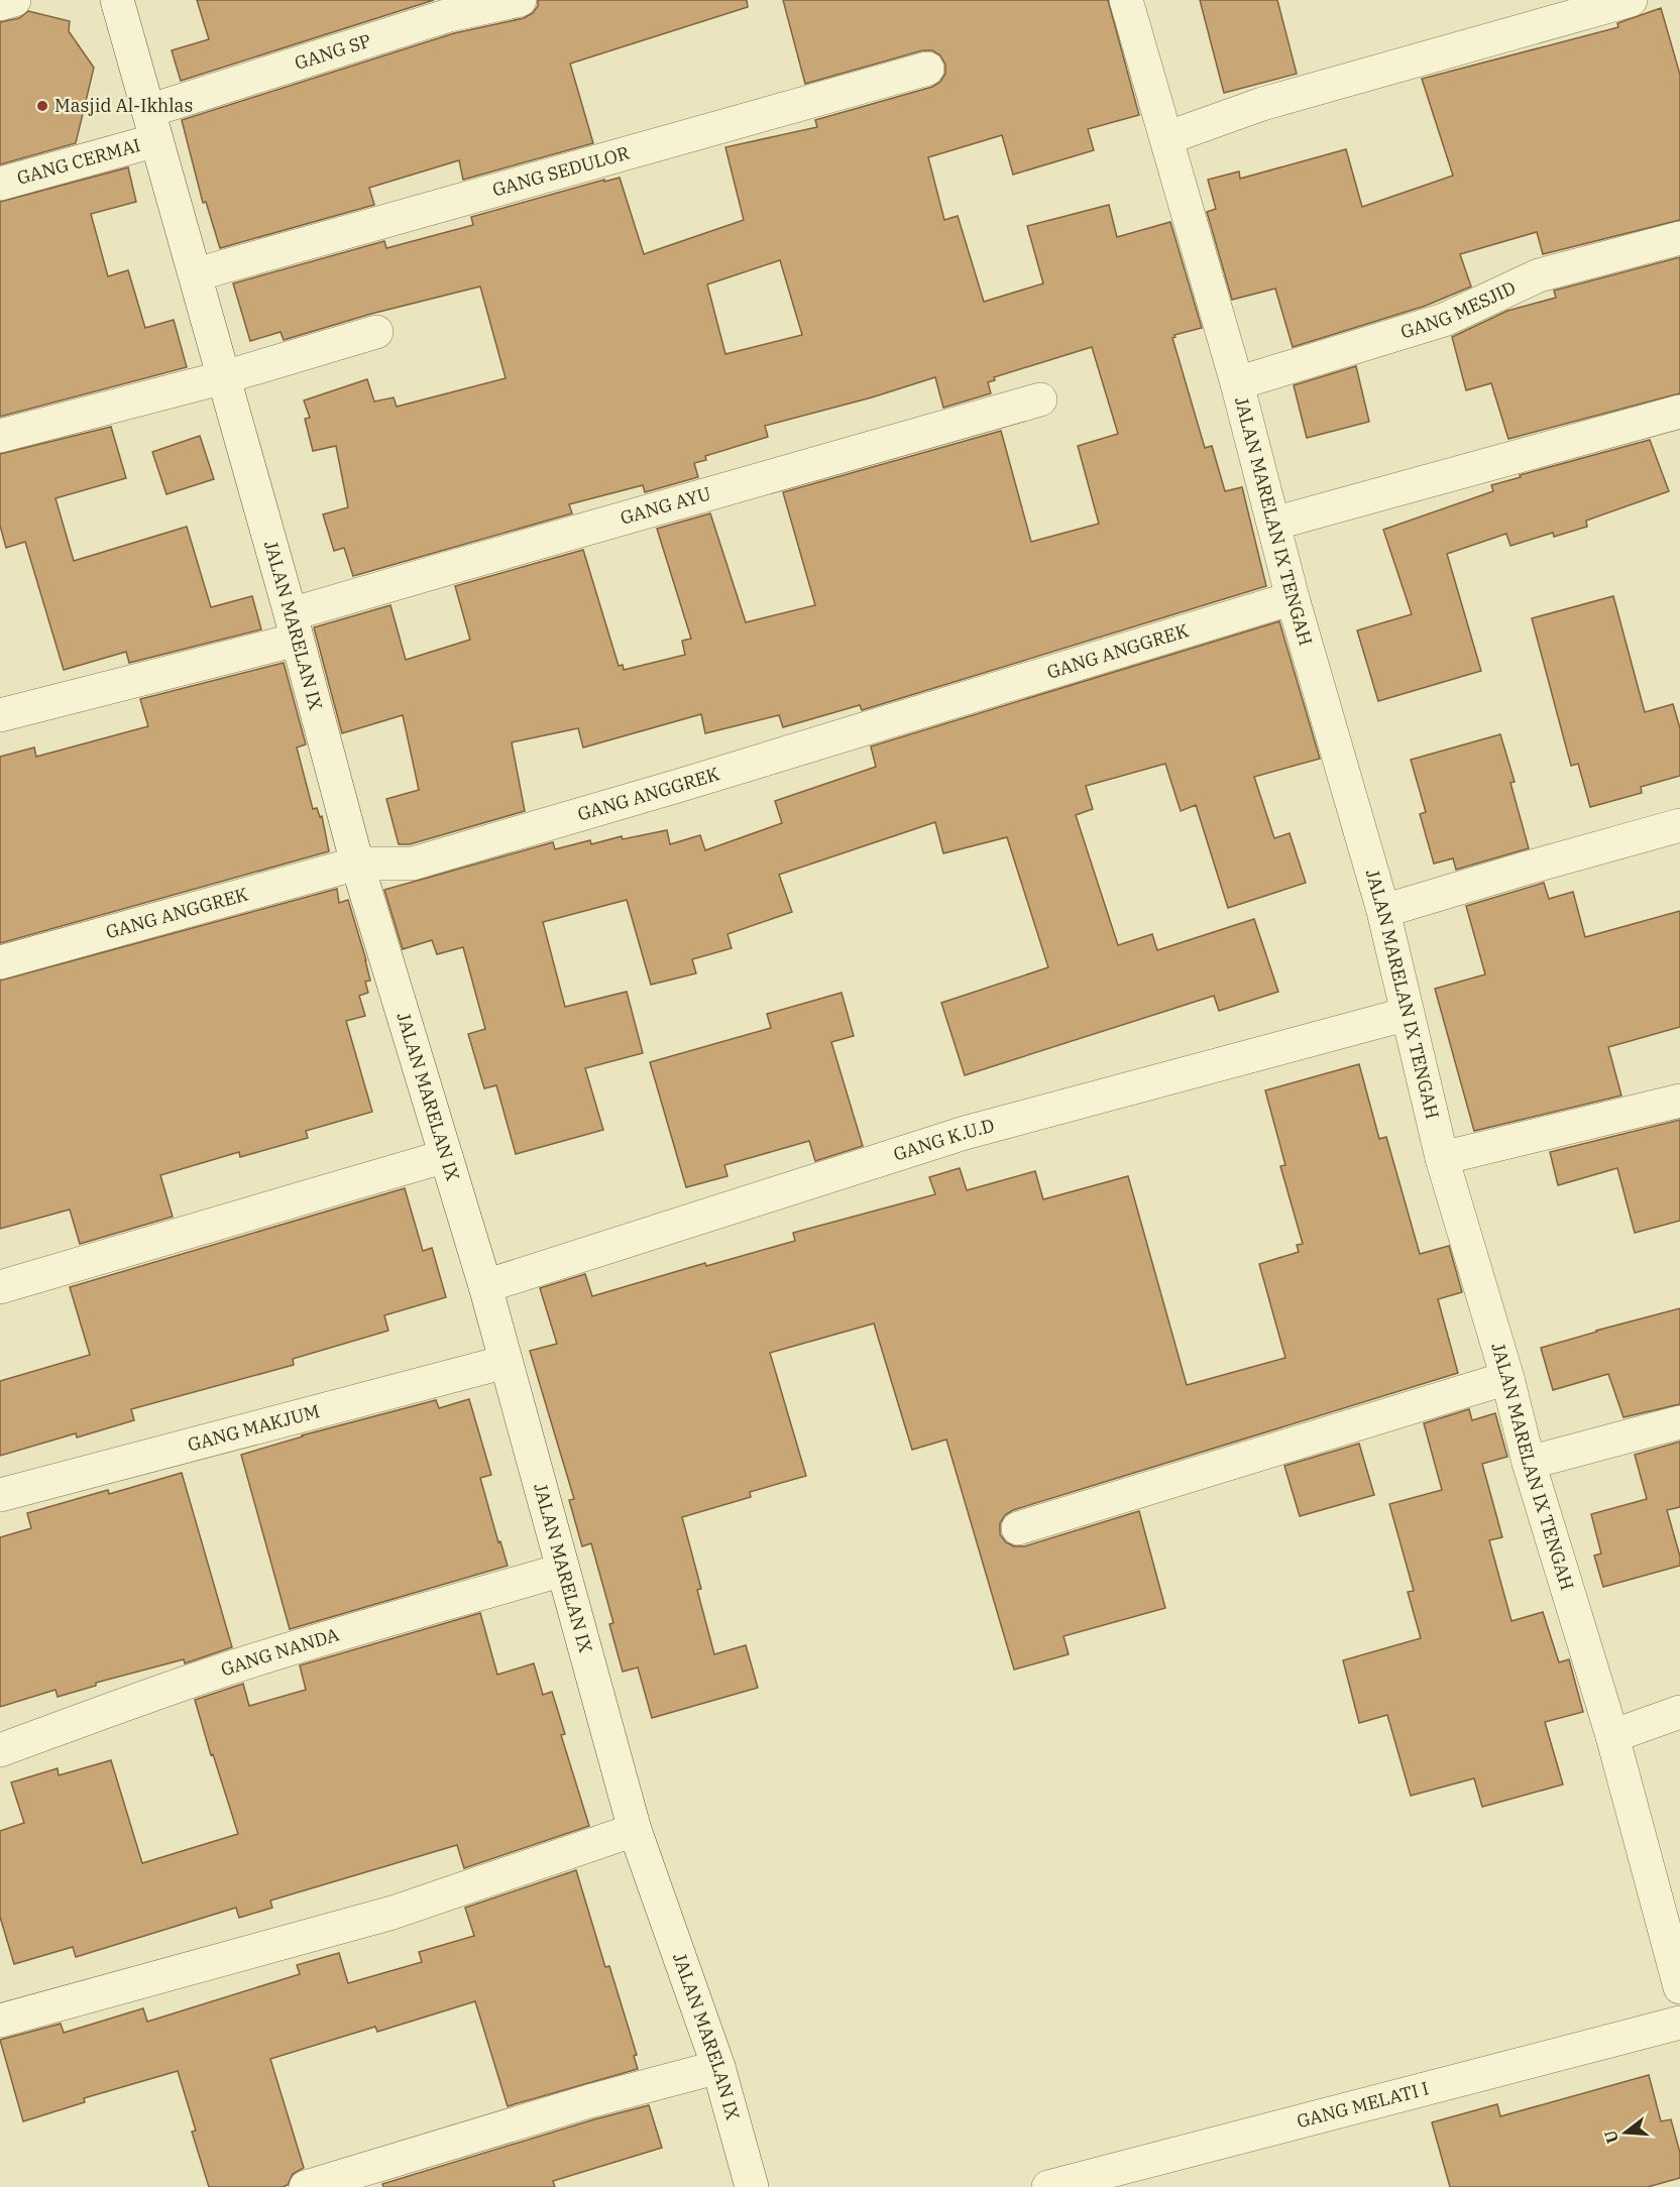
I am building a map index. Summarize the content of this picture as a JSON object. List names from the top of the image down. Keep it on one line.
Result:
{"streets":{"street":["GANG SP","GANG CERMAI","GANG SEDULOR","GANG MESJID","GANG AYU","JALAN MARELAN IX TENGAH","JALAN MARELAN IX","GANG ANGGREK","GANG K.U.D","GANG MAKJUM","GANG NANDA","GANG MELATI I"]},"crossings":[["GANG SP","GANG CERMAI"],["GANG SP","JALAN MARELAN IX"],["GANG CERMAI","JALAN MARELAN IX"],["GANG SEDULOR","JALAN MARELAN IX"],["GANG MESJID","JALAN MARELAN IX TENGAH"],["GANG AYU","JALAN MARELAN IX"],["JALAN MARELAN IX TENGAH","GANG ANGGREK"],["JALAN MARELAN IX TENGAH","GANG K.U.D"],["JALAN MARELAN IX","GANG ANGGREK"],["JALAN MARELAN IX","GANG K.U.D"],["JALAN MARELAN IX","GANG MAKJUM"],["JALAN MARELAN IX","GANG NANDA"]],"places":["Masjid Al-Ikhlas"],"north":"left"}
